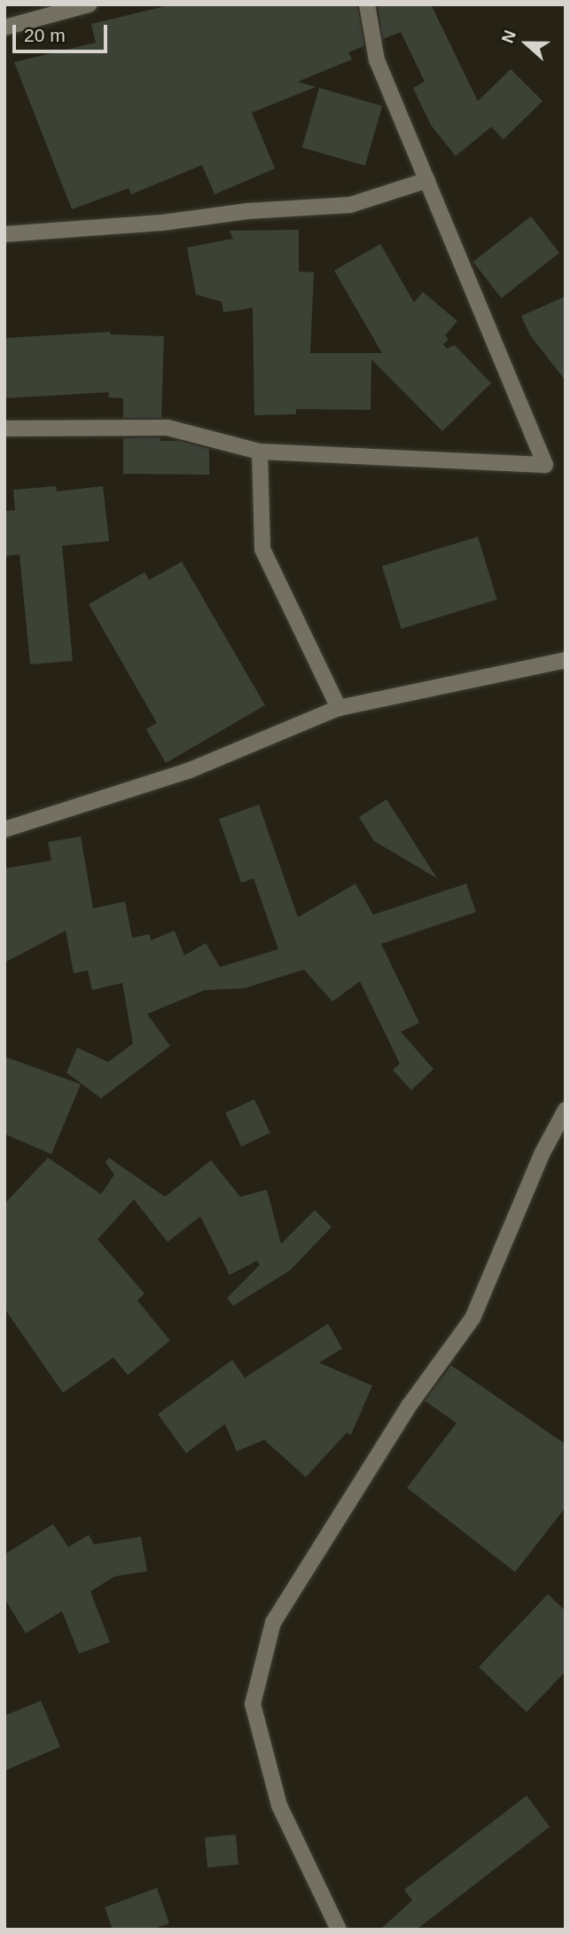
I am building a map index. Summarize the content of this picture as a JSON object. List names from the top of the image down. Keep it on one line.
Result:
{"scale_bar":"20 m","north":"left"}
